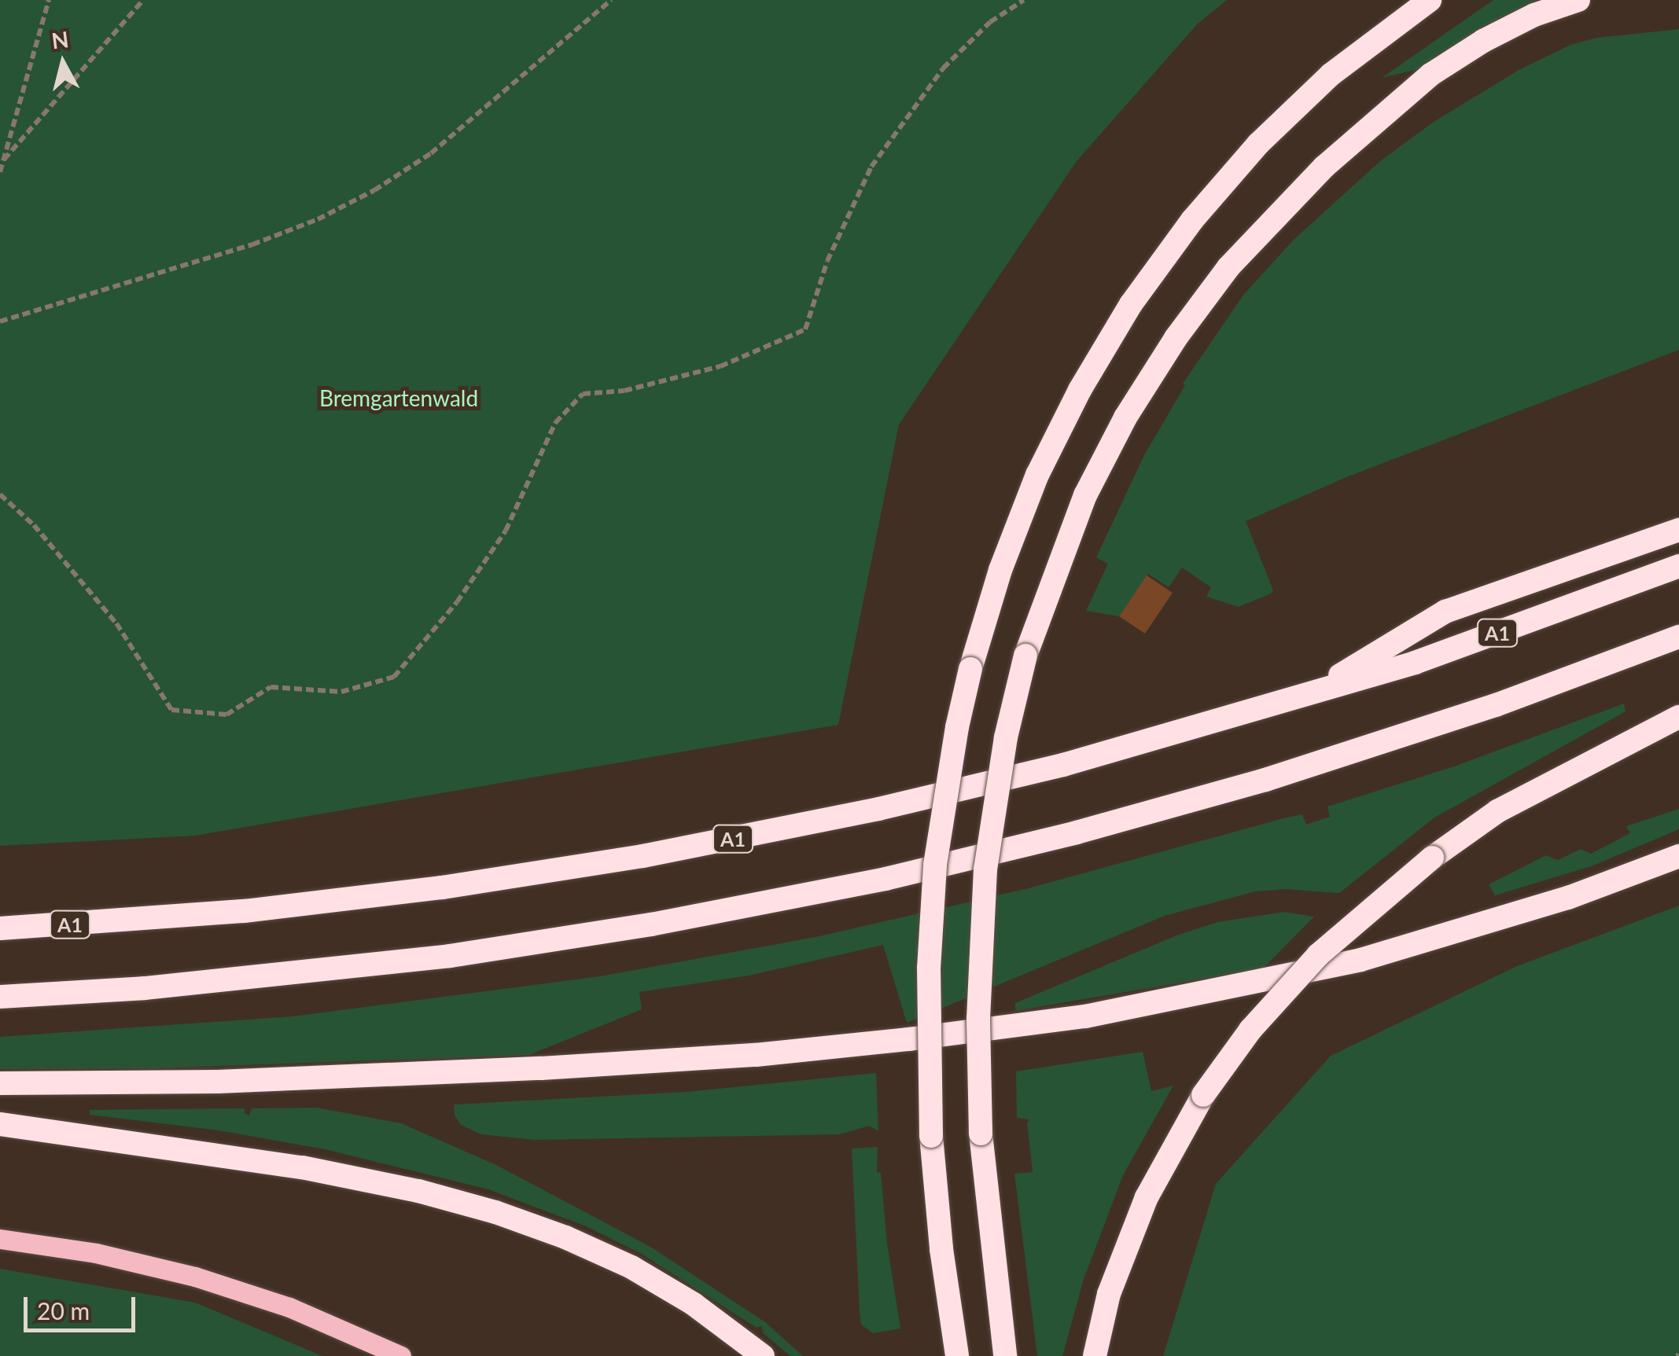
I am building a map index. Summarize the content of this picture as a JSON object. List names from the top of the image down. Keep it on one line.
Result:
{"streets":{"highway":["A1"]},"parks":["Bremgartenwald"],"scale_bar":"20 m","north":"top"}
